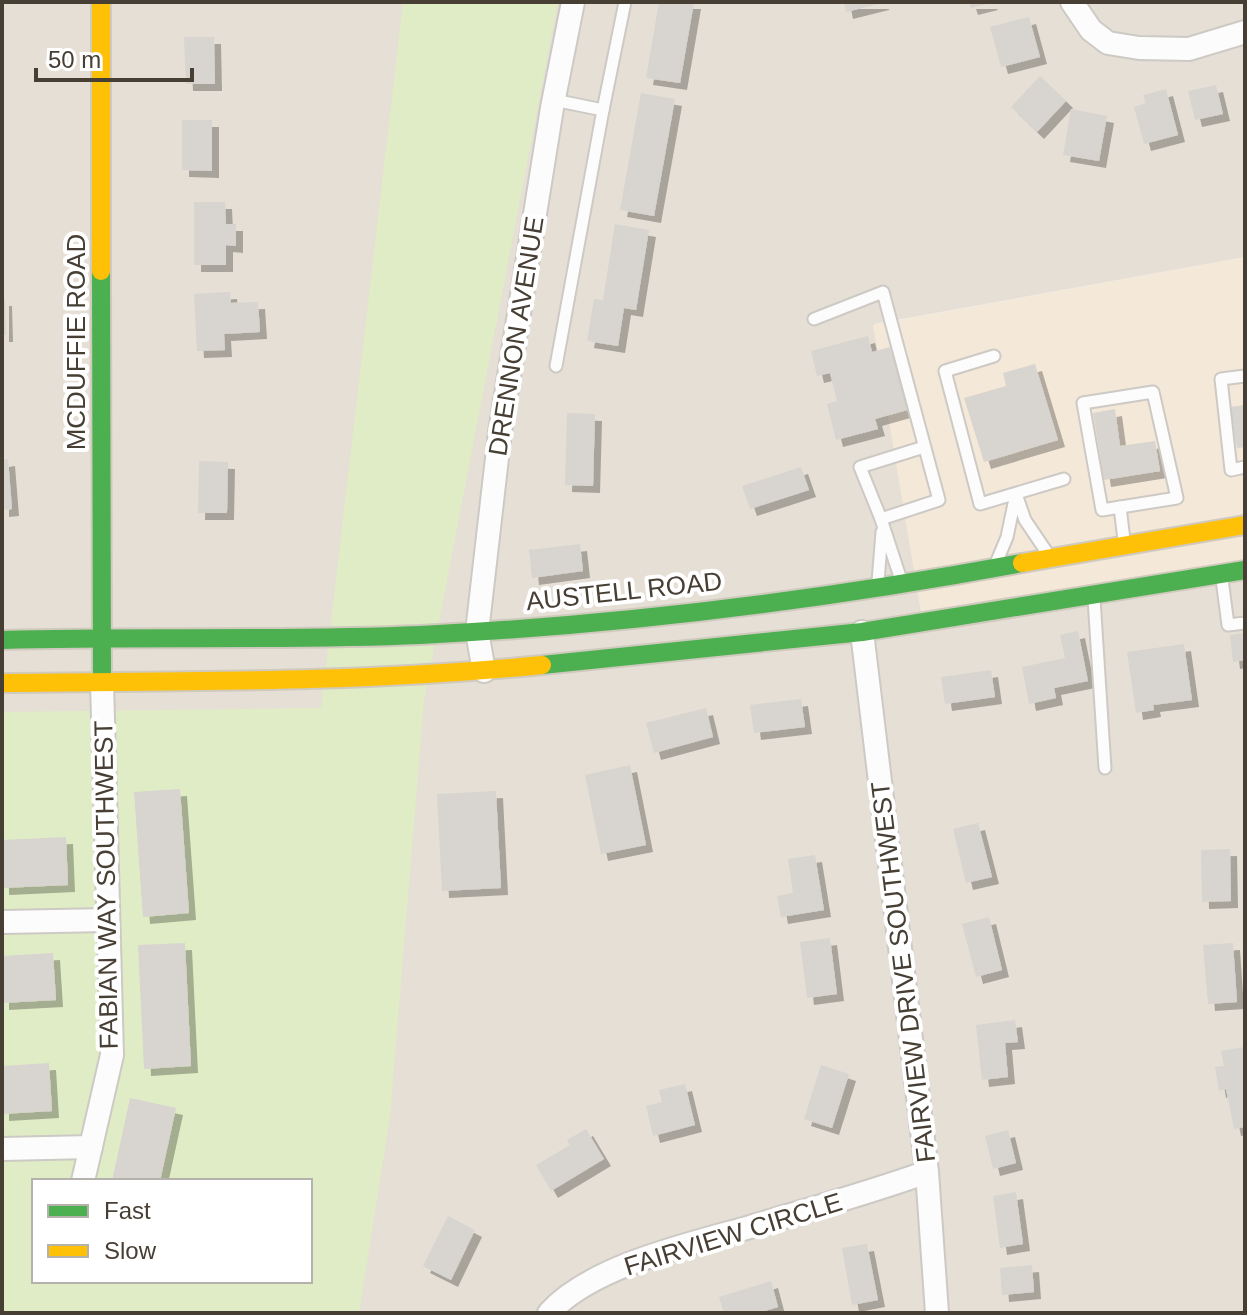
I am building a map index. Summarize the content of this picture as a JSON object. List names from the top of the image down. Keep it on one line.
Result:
{"streets":{"main road":["MCDUFFIE ROAD","AUSTELL ROAD"],"street":["DRENNON AVENUE","FABIAN WAY SOUTHWEST","FAIRVIEW DRIVE SOUTHWEST","FAIRVIEW CIRCLE"]},"crossings":[["DRENNON AVENUE","AUSTELL ROAD"],["MCDUFFIE ROAD","AUSTELL ROAD"],["MCDUFFIE ROAD","FABIAN WAY SOUTHWEST"],["FAIRVIEW DRIVE SOUTHWEST","FAIRVIEW CIRCLE"]],"legend":["Fast","Slow"],"scale_bar":"50 m"}
